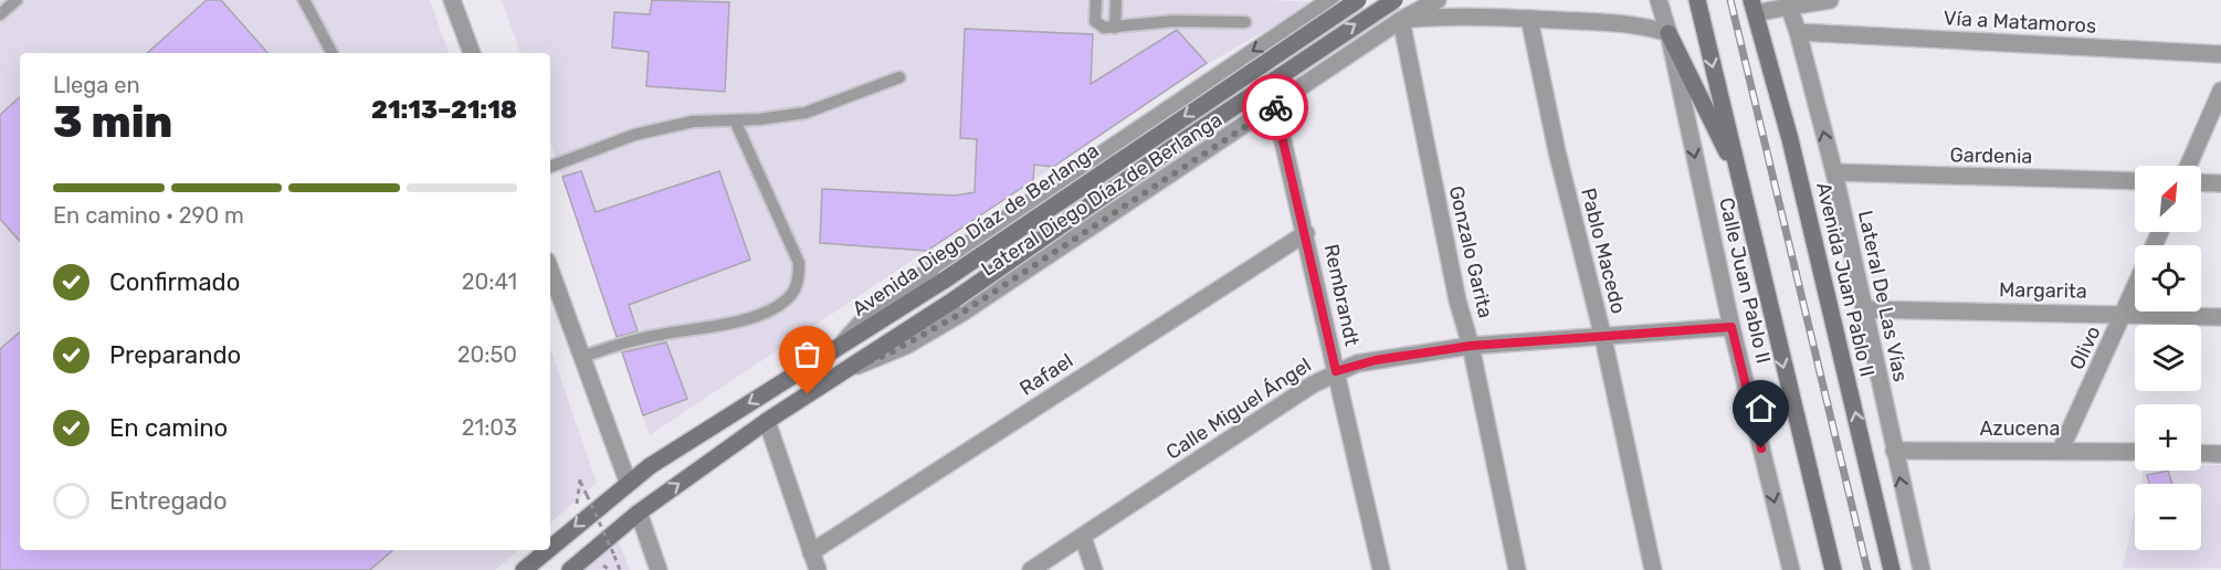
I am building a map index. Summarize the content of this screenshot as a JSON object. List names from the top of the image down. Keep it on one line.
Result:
{"streets":{"main road":["Avenida Diego Díaz de Berlanga","Avenida Juan Pablo II"],"street":["Vía a Matamoros","Gardenia","Lateral Diego Díaz de Berlanga","Pablo Macedo","Gonzalo Garita","Calle Juan Pablo II","Margarita","Rembrandt","Lateral De Las Vías","Olivo","Rafael","Calle Miguel Ángel","Azucena"]},"crossings":[["Vía a Matamoros","Lateral De Las Vías"],["Gardenia","Lateral De Las Vías"],["Lateral Diego Díaz de Berlanga","Avenida Diego Díaz de Berlanga"],["Lateral Diego Díaz de Berlanga","Gonzalo Garita"],["Lateral Diego Díaz de Berlanga","Rembrandt"],["Pablo Macedo","Calle Miguel Ángel"],["Gonzalo Garita","Calle Miguel Ángel"],["Calle Juan Pablo II","Calle Miguel Ángel"],["Margarita","Lateral De Las Vías"],["Margarita","Olivo"],["Rembrandt","Rafael"],["Rembrandt","Calle Miguel Ángel"],["Lateral De Las Vías","Azucena"],["Olivo","Azucena"]],"one_way":["Calle Juan Pablo II","Lateral De Las Vías"],"north":"top right","page":{"heading":["3 min","Llega en","21:13–21:18"],"map_buttons":["+","−"],"bar":"En camino · 290 m","list":[["Confirmado","20:41"],["Preparando","20:50"],["En camino","21:03"],"Entregado"]}}
